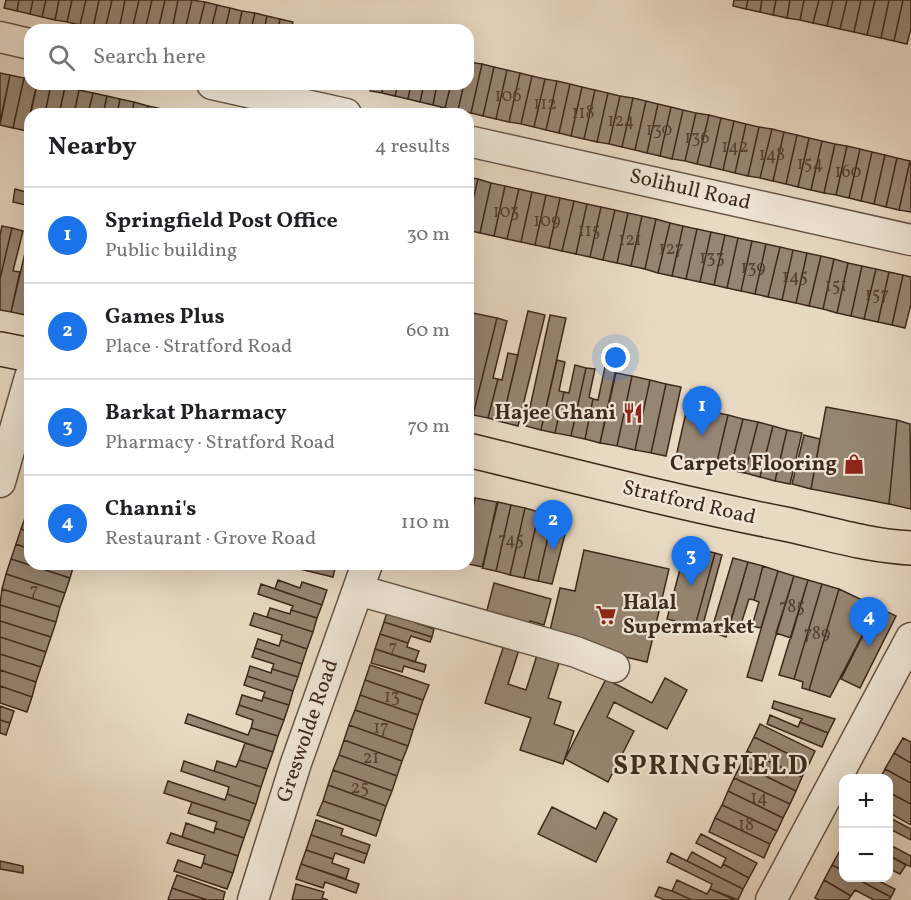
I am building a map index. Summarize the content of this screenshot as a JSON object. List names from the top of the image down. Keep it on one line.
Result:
{"streets":{"highway":["Stratford Road"],"street":["Solihull Road","Greswolde Road"]},"districts":["SPRINGFIELD"],"places":{"restaurant":["Hajee Ghani"],"shop":["Carpets Flooring"],"supermarket":["Halal Supermarket"]},"house_numbers":["106","112","118","124","130","136","142","148","154","160","103","109","115","121","127","133","139","145","151","157","745","7","785","789","7","13","17","21","25","14","18"],"page":{"search":"Search here","heading":["Nearby","4 results"],"list":[{"mark":"1","name":"Springfield Post Office","note":"Public building","value":"30 m"},{"mark":"2","name":"Games Plus","note":"Place · Stratford Road","value":"60 m"},{"mark":"3","name":"Barkat Pharmacy","note":"Pharmacy · Stratford Road","value":"70 m"},{"mark":"4","name":"Channi's","note":"Restaurant · Grove Road","value":"110 m"}],"pins":["1","2","3","4"],"map_buttons":["+","−"]}}
